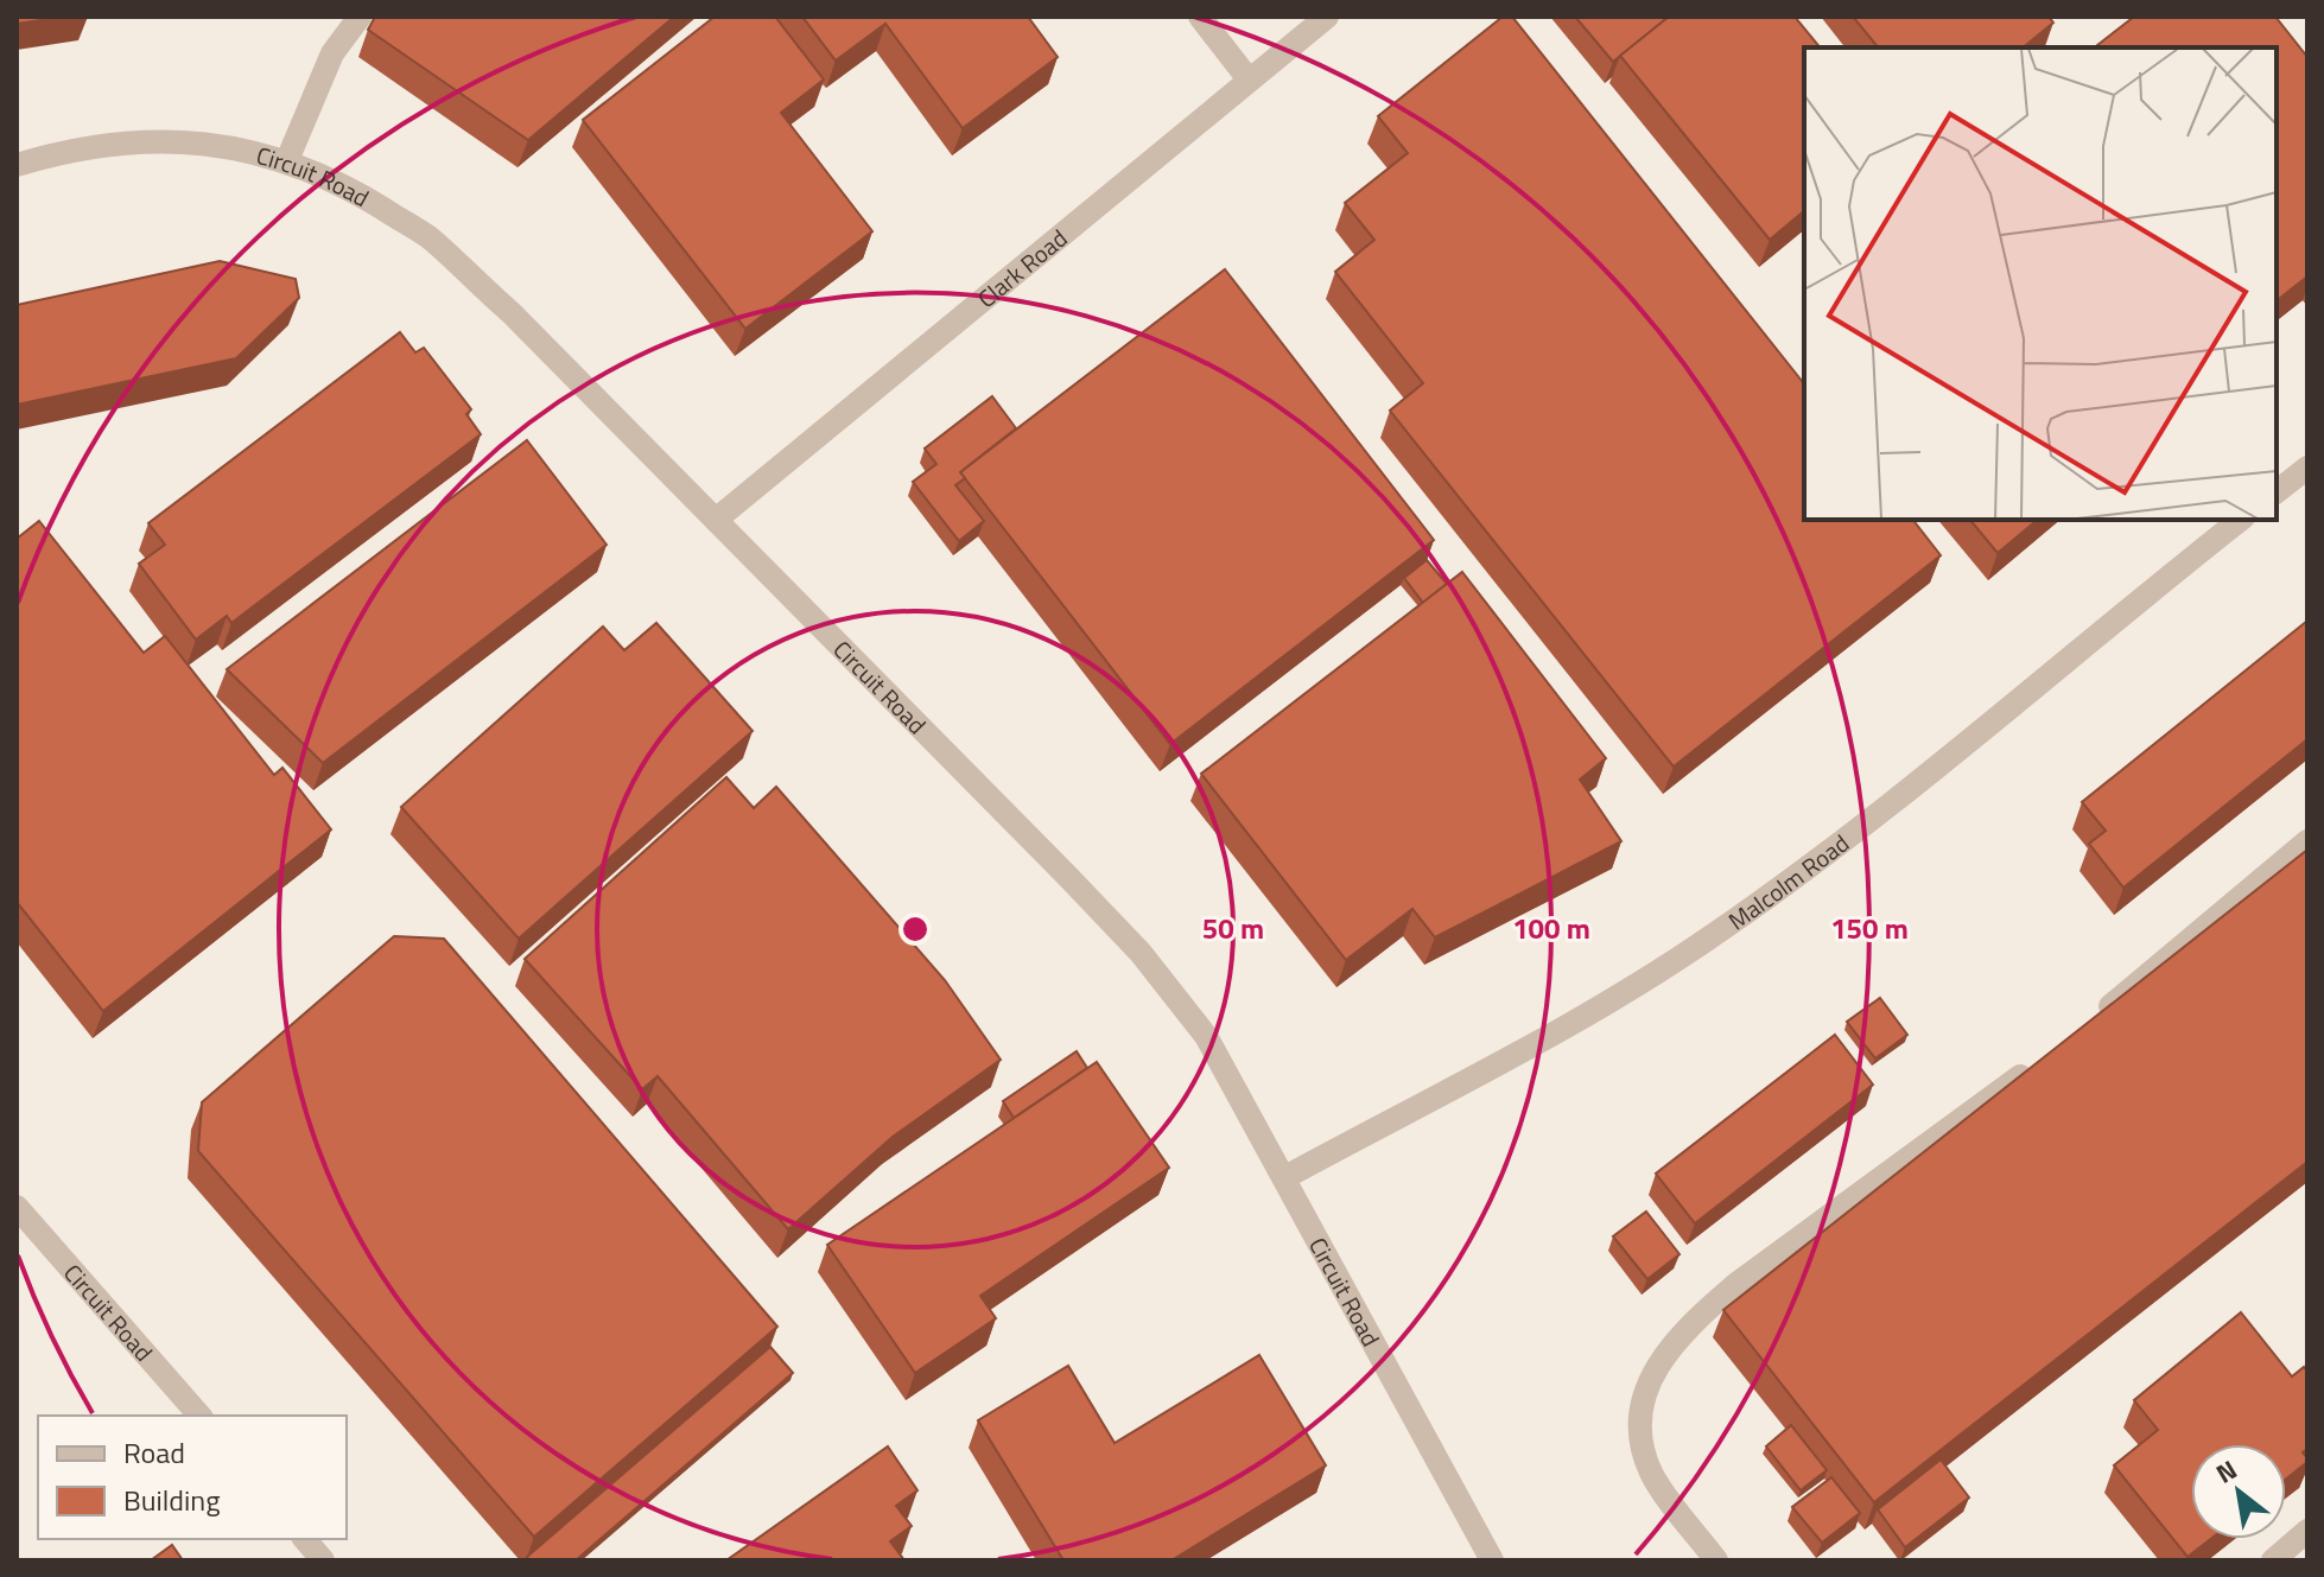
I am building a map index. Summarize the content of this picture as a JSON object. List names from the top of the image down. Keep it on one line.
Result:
{"streets":{"lane":["Circuit Road","Clark Road","Malcolm Road"]},"crossings":[["Circuit Road","Clark Road"],["Circuit Road","Malcolm Road"]],"legend":["Road","Building"],"north":"top left","rings":["50 m","100 m","150 m"]}
